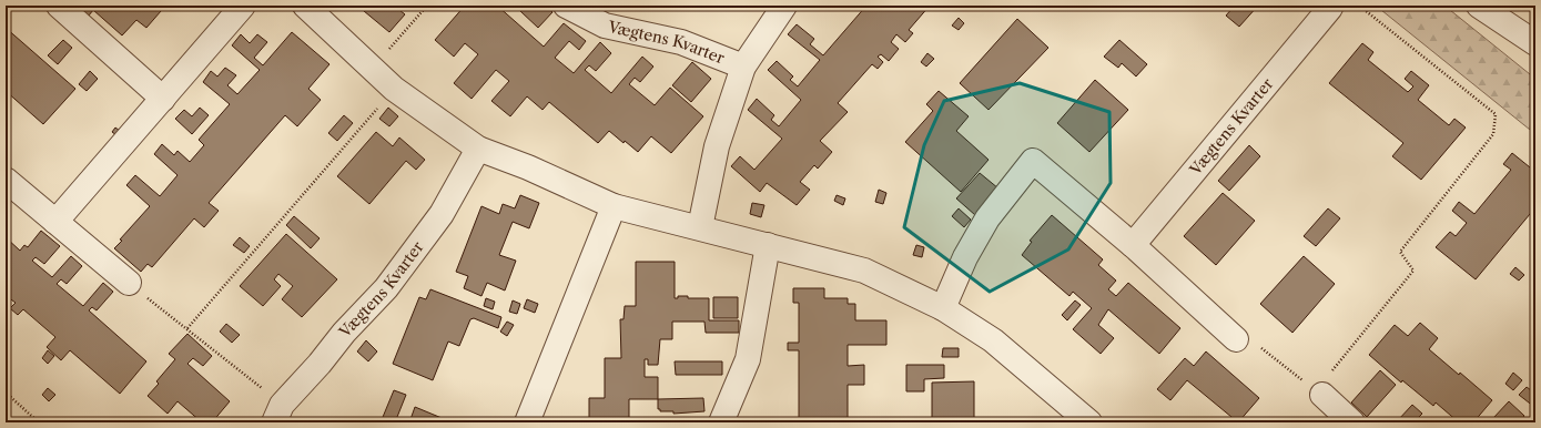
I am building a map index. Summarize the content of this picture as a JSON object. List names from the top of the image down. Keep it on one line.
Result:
{"streets":{"street":["Vægtens Kvarter"]}}
